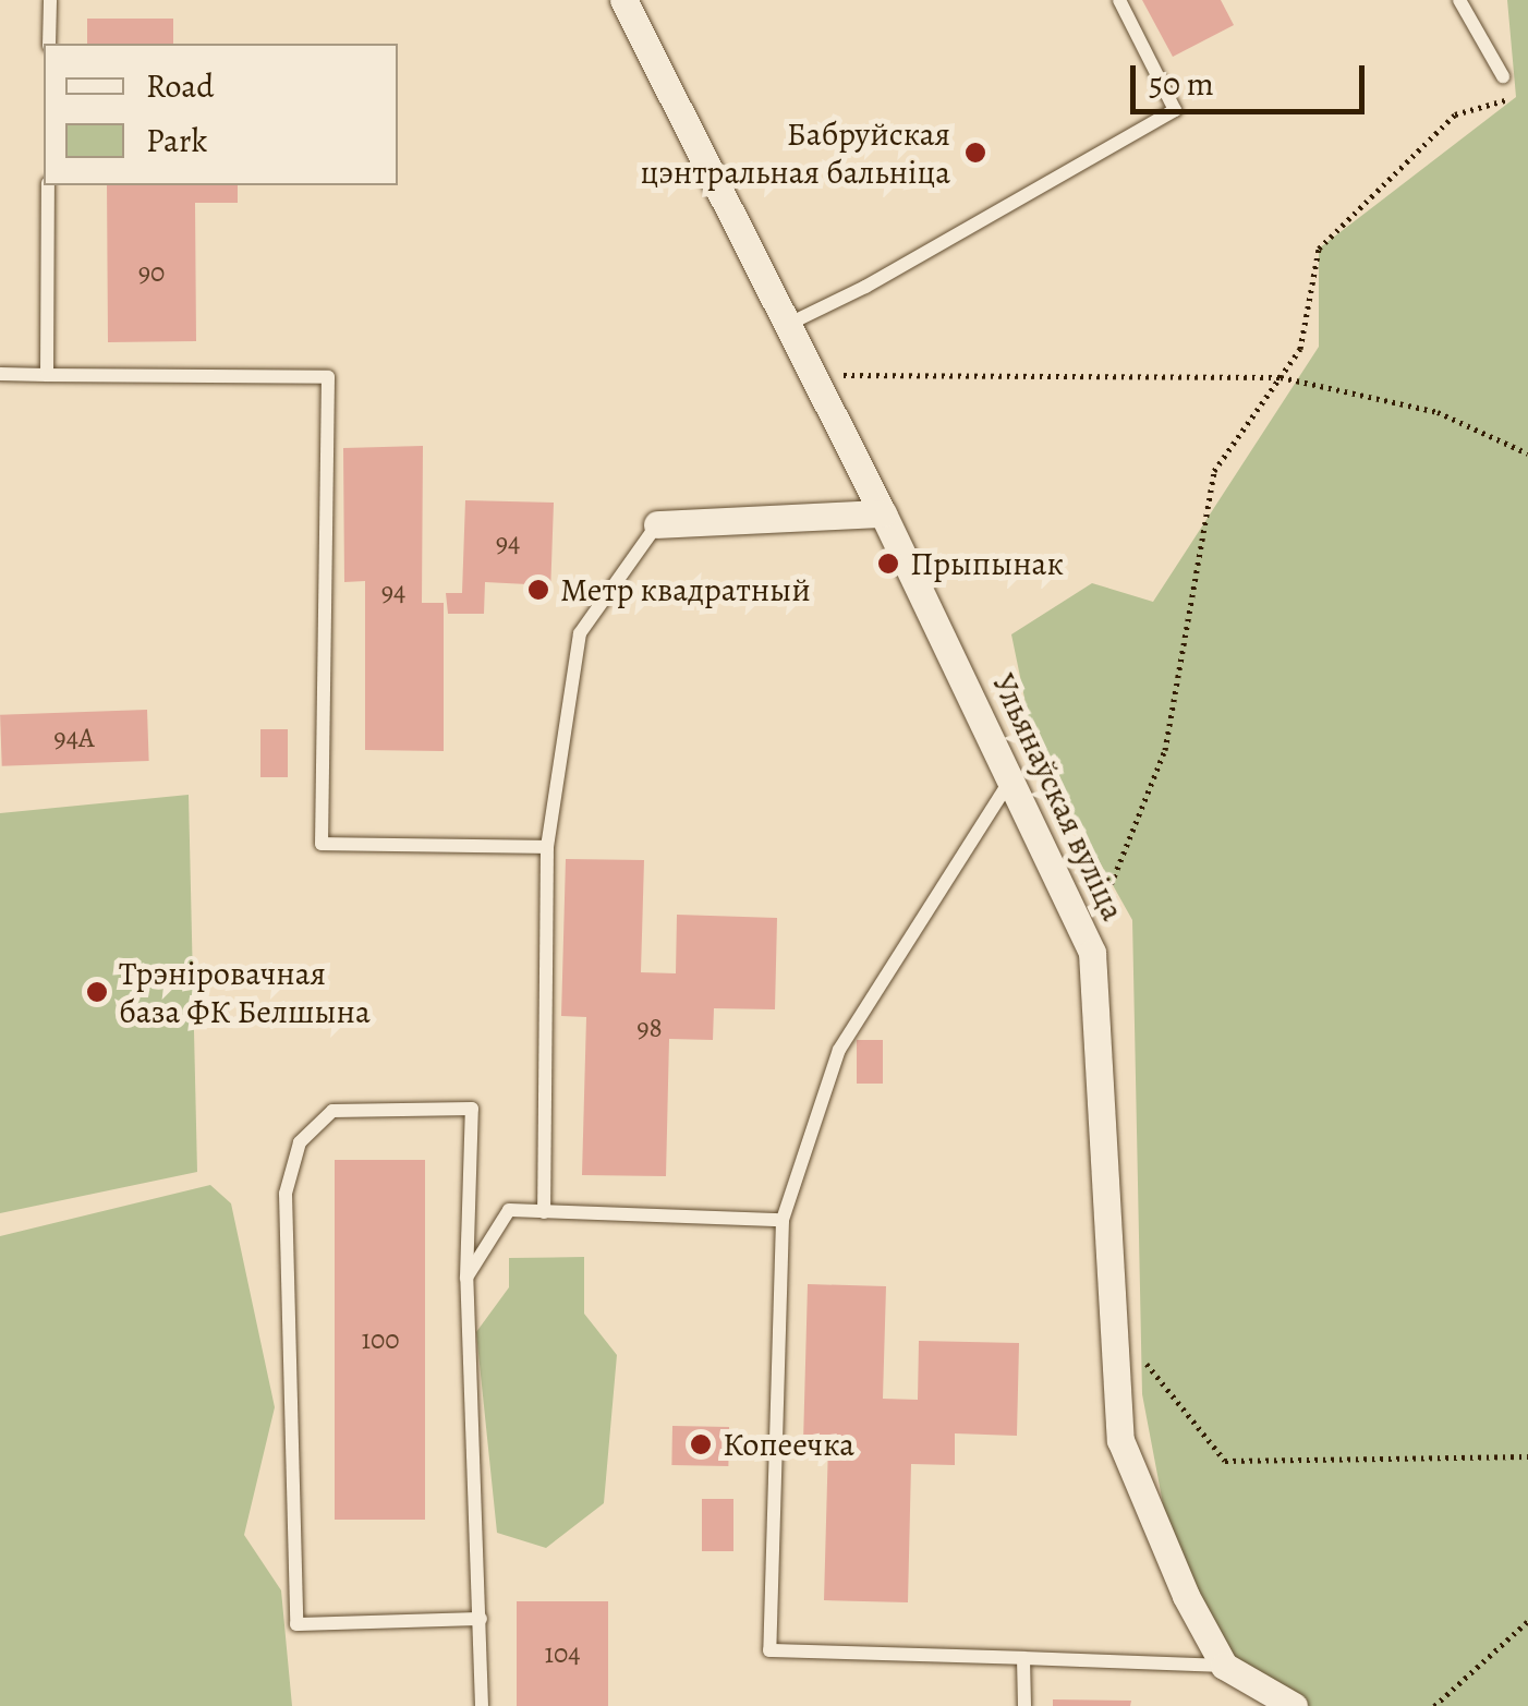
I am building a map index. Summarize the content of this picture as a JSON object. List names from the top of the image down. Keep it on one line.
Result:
{"streets":{"street":["Ульянаўская вуліца"]},"places":["Бабруйская цэнтральная бальніца","Прыпынак","Метр квадратный","Трэніровачная база ФК Белшына","Копеечка"],"house_numbers":["90","94","94","94А","98","100","104"],"legend":["Road","Park"],"scale_bar":"50 m"}
